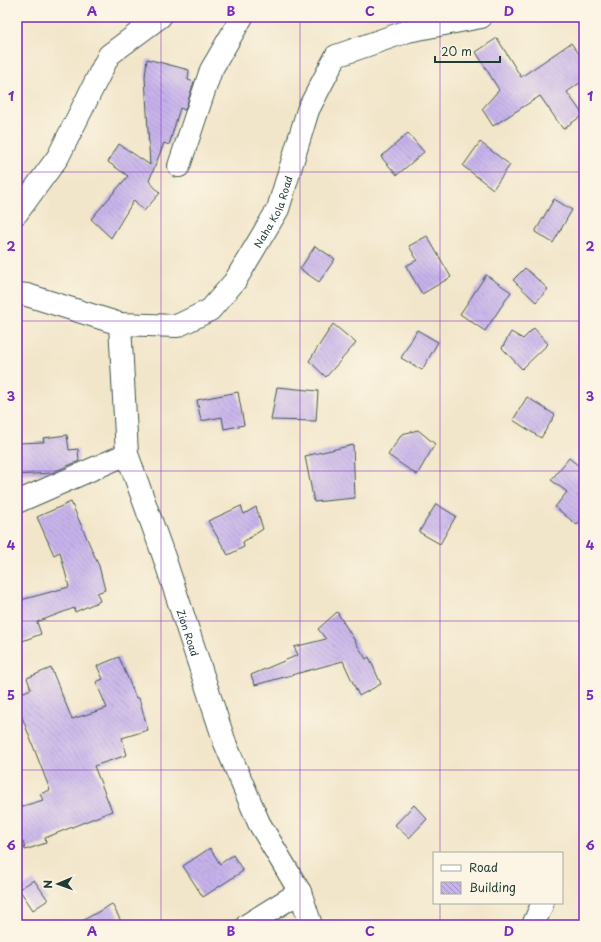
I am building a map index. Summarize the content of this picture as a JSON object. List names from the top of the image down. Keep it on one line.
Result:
{"streets":{"street":["Naha Kola Road","Zion Road"]},"crossings":[["Naha Kola Road","Zion Road"]],"legend":["Road","Building"],"scale_bar":"20 m","north":"left","grid":{"columns":["A","B","C","D"],"rows":["1","2","3","4","5","6"]}}
